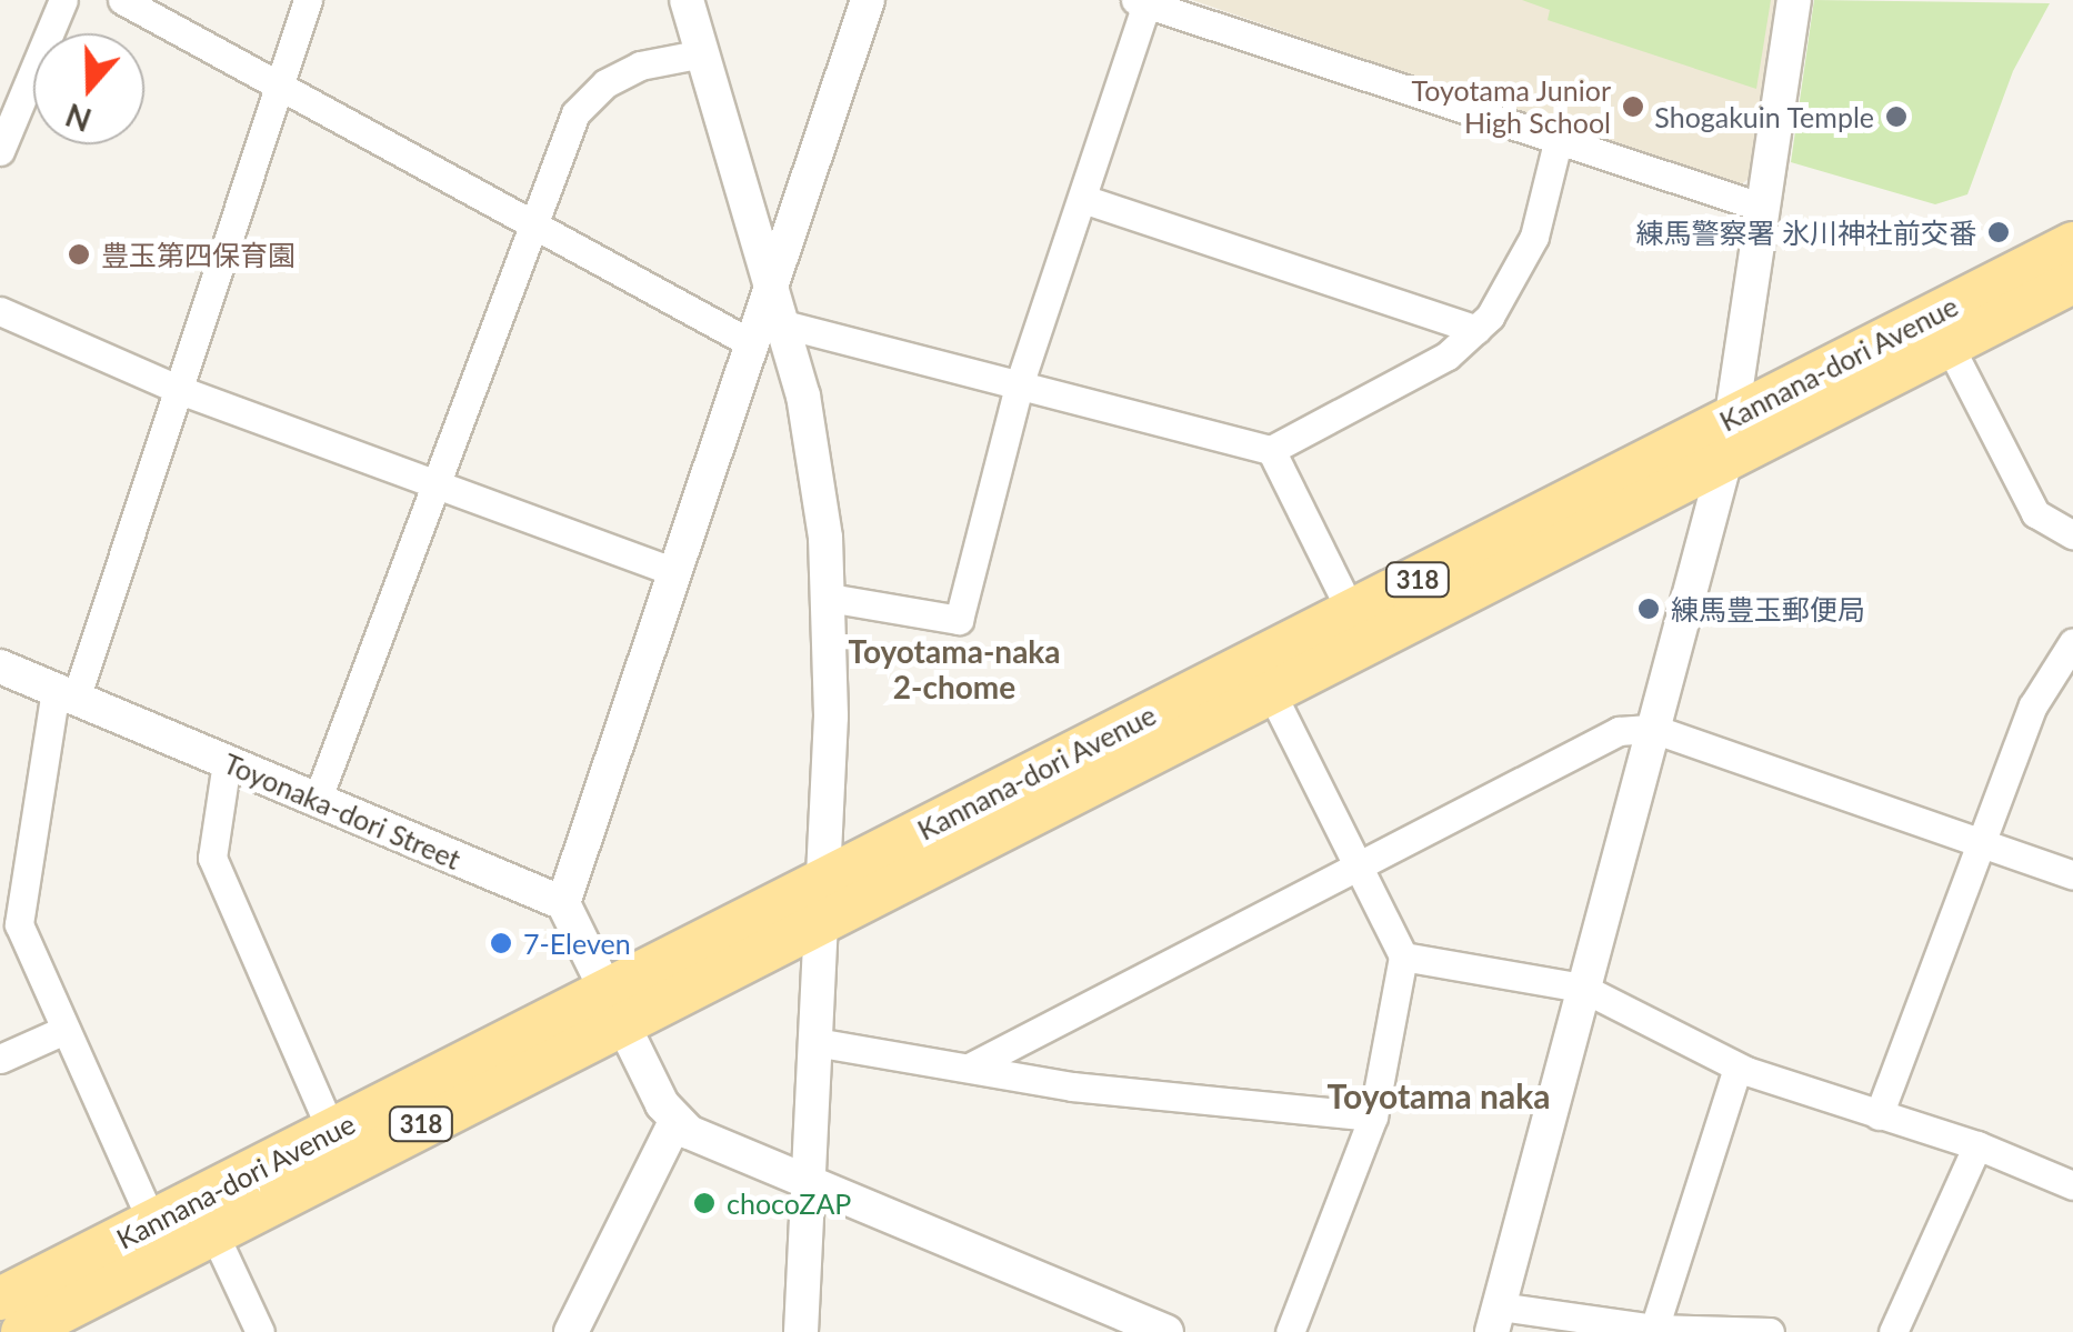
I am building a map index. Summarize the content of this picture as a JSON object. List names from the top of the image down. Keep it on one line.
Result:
{"streets":{"main road":["Kannana-dori Avenue","318"],"street":["Toyonaka-dori Street"]},"districts":["Toyotama-naka 2-chome","Toyotama naka"],"places":["Toyotama Junior High School","Shogakuin Temple","練馬警察署 氷川神社前交番","豊玉第四保育園","練馬豊玉郵便局","7-Eleven","chocoZAP"],"north":"bottom"}
